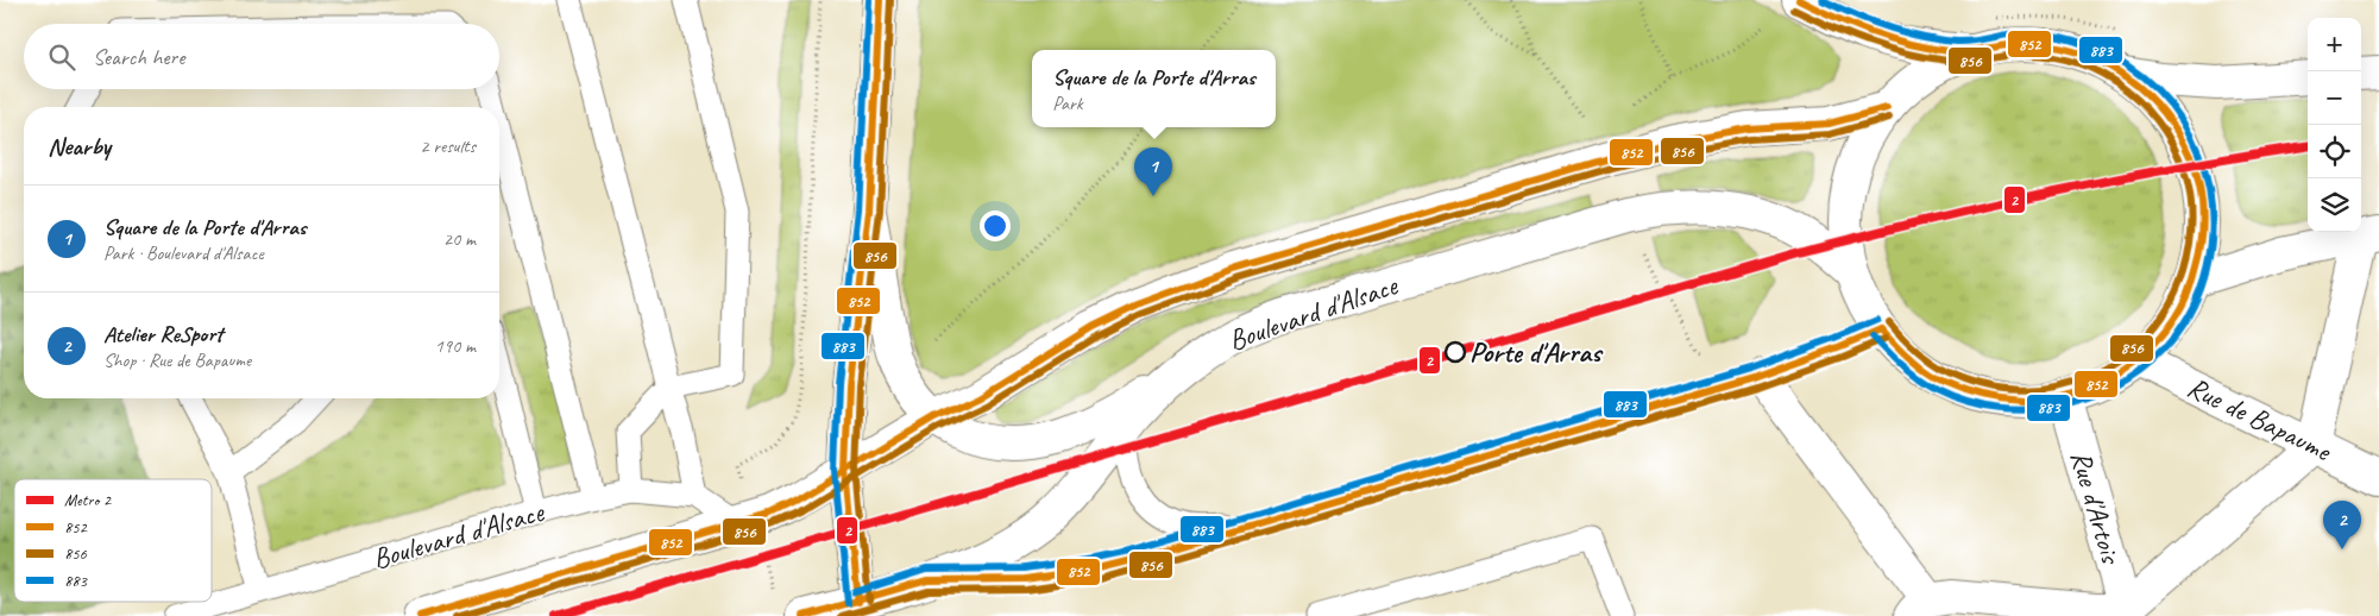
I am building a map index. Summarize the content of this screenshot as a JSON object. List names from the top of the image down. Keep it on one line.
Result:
{"streets":{"main road":["Boulevard d'Alsace","Rue de Bapaume","Rue d'Artois"]},"places":["Porte d'Arras"],"lines":["transit line 852","transit line 856","transit line 883","metro line 2"],"legend":["Metro 2","852","856","883"],"page":{"map_buttons":["+","−"],"search":"Search here","popup":["Square de la Porte d'Arras","Park"],"heading":["Nearby","2 results"],"pins":["1","2"],"list":[{"mark":"1","name":"Square de la Porte d'Arras","note":"Park · Boulevard d'Alsace","value":"20 m"},{"mark":"2","name":"Atelier ReSport","note":"Shop · Rue de Bapaume","value":"190 m"}]}}
